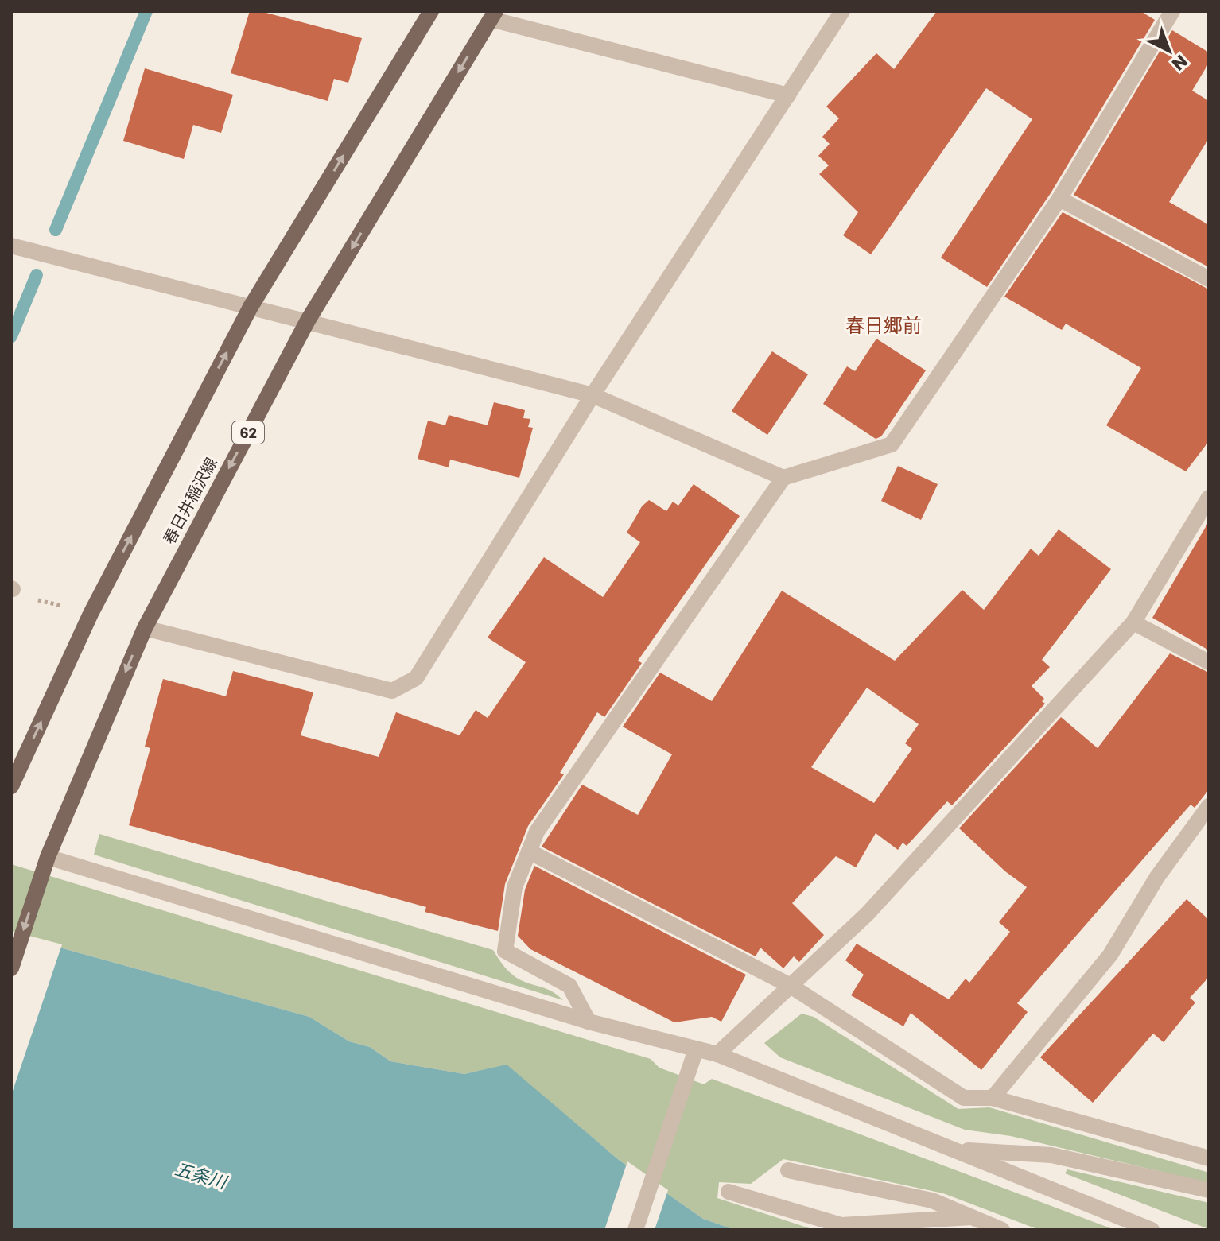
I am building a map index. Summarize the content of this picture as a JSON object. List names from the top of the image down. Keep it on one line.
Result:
{"streets":{"main road":["62","春日井稲沢線"]},"districts":["春日郷前"],"water":["五条川"],"north":"bottom right"}
